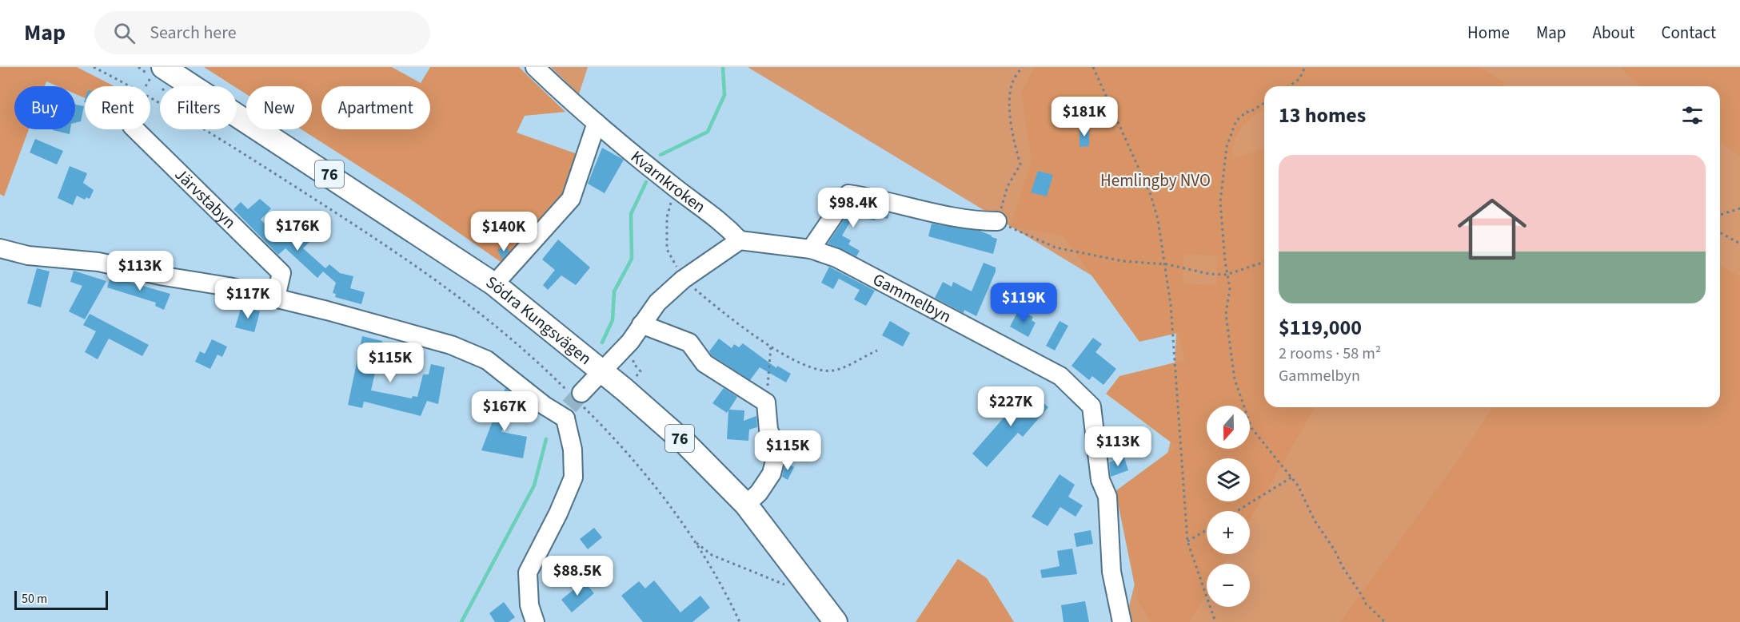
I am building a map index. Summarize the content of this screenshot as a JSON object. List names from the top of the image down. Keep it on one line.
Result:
{"streets":{"main road":["76","Södra Kungsvägen"],"street":["Kvarnkroken","Järvstabyn","Gammelbyn"]},"crossings":[["Kvarnkroken","Gammelbyn"]],"parks":["Hemlingby NVO"],"scale_bar":"50 m","north":"bottom","page":{"header":"Map","search":"Search here","nav":["Home","Map","About","Contact"],"chip":["Buy","Rent","Filters","New","Apartment"],"heading":"13 homes","price":["$181K","$98.4K","$176K","$140K","$113K","$117K","$119K","$115K","$227K","$167K","$113K","$115K","$88.5K"],"list":[{"name":"$119,000","note":"2 rooms · 58 m² · Gammelbyn"}],"map_buttons":["+","−"],"scale":"50 m"}}
